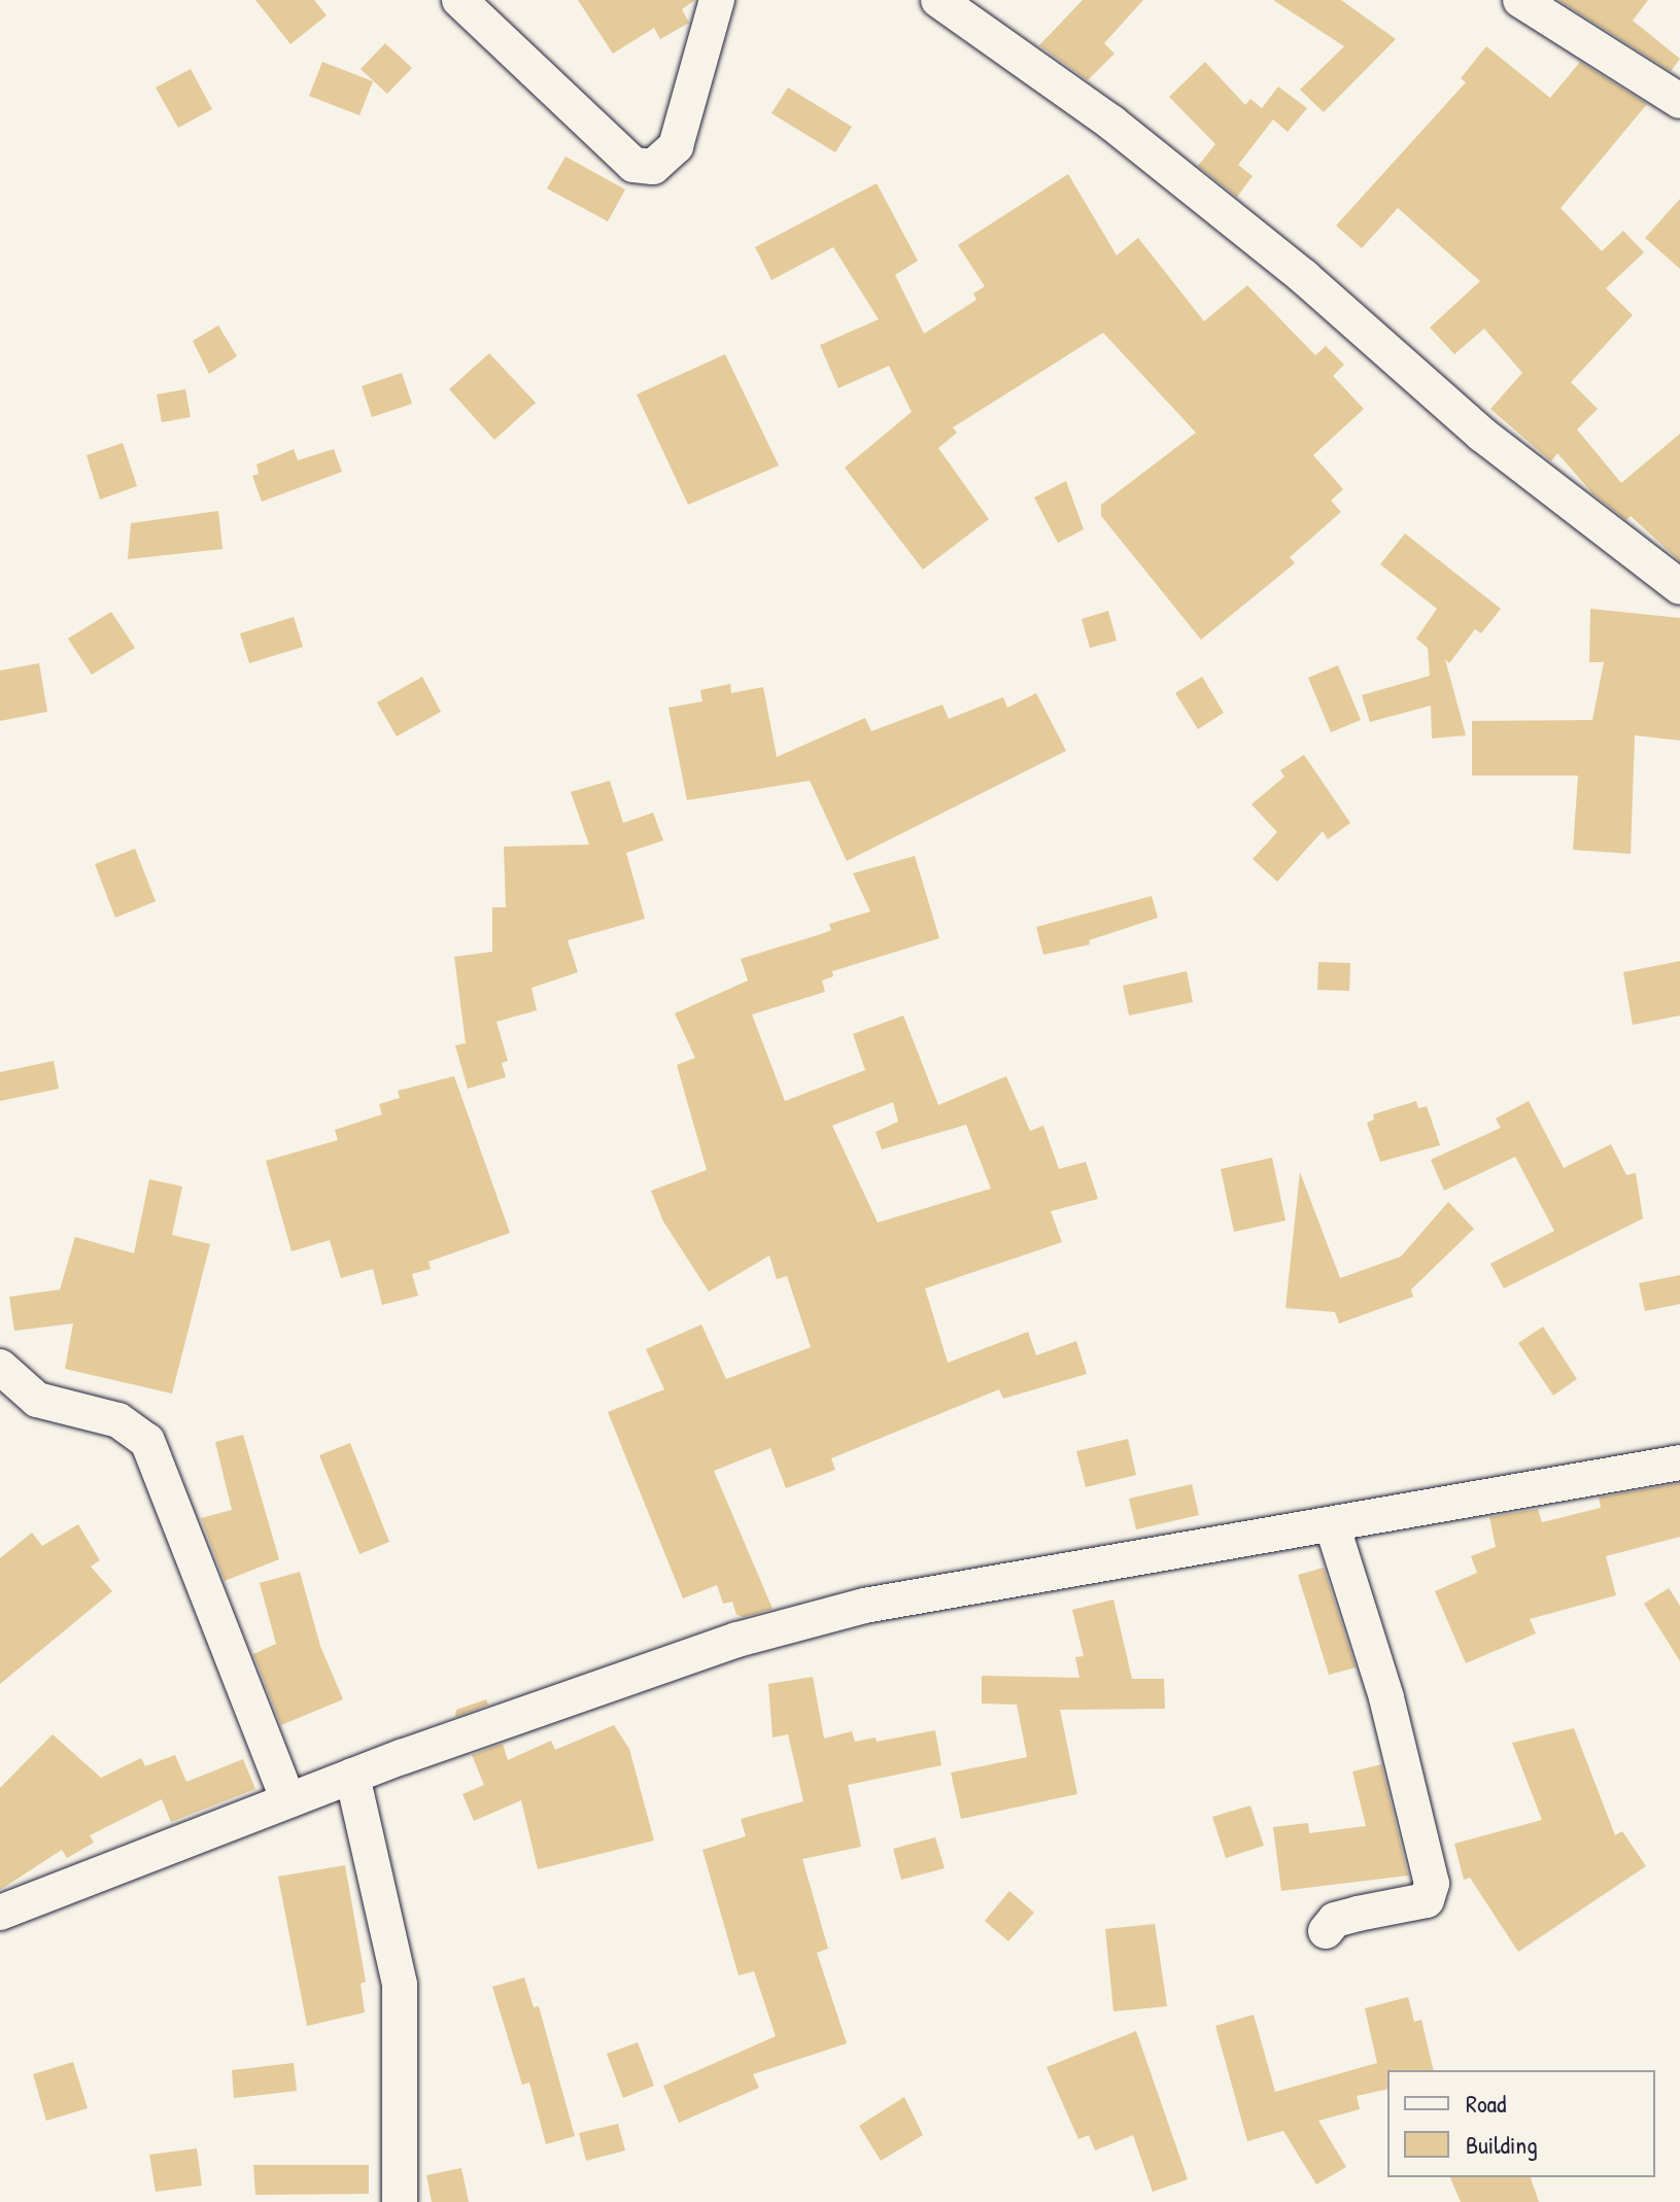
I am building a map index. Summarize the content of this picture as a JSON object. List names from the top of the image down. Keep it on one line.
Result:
{"legend":["Road","Building"]}
